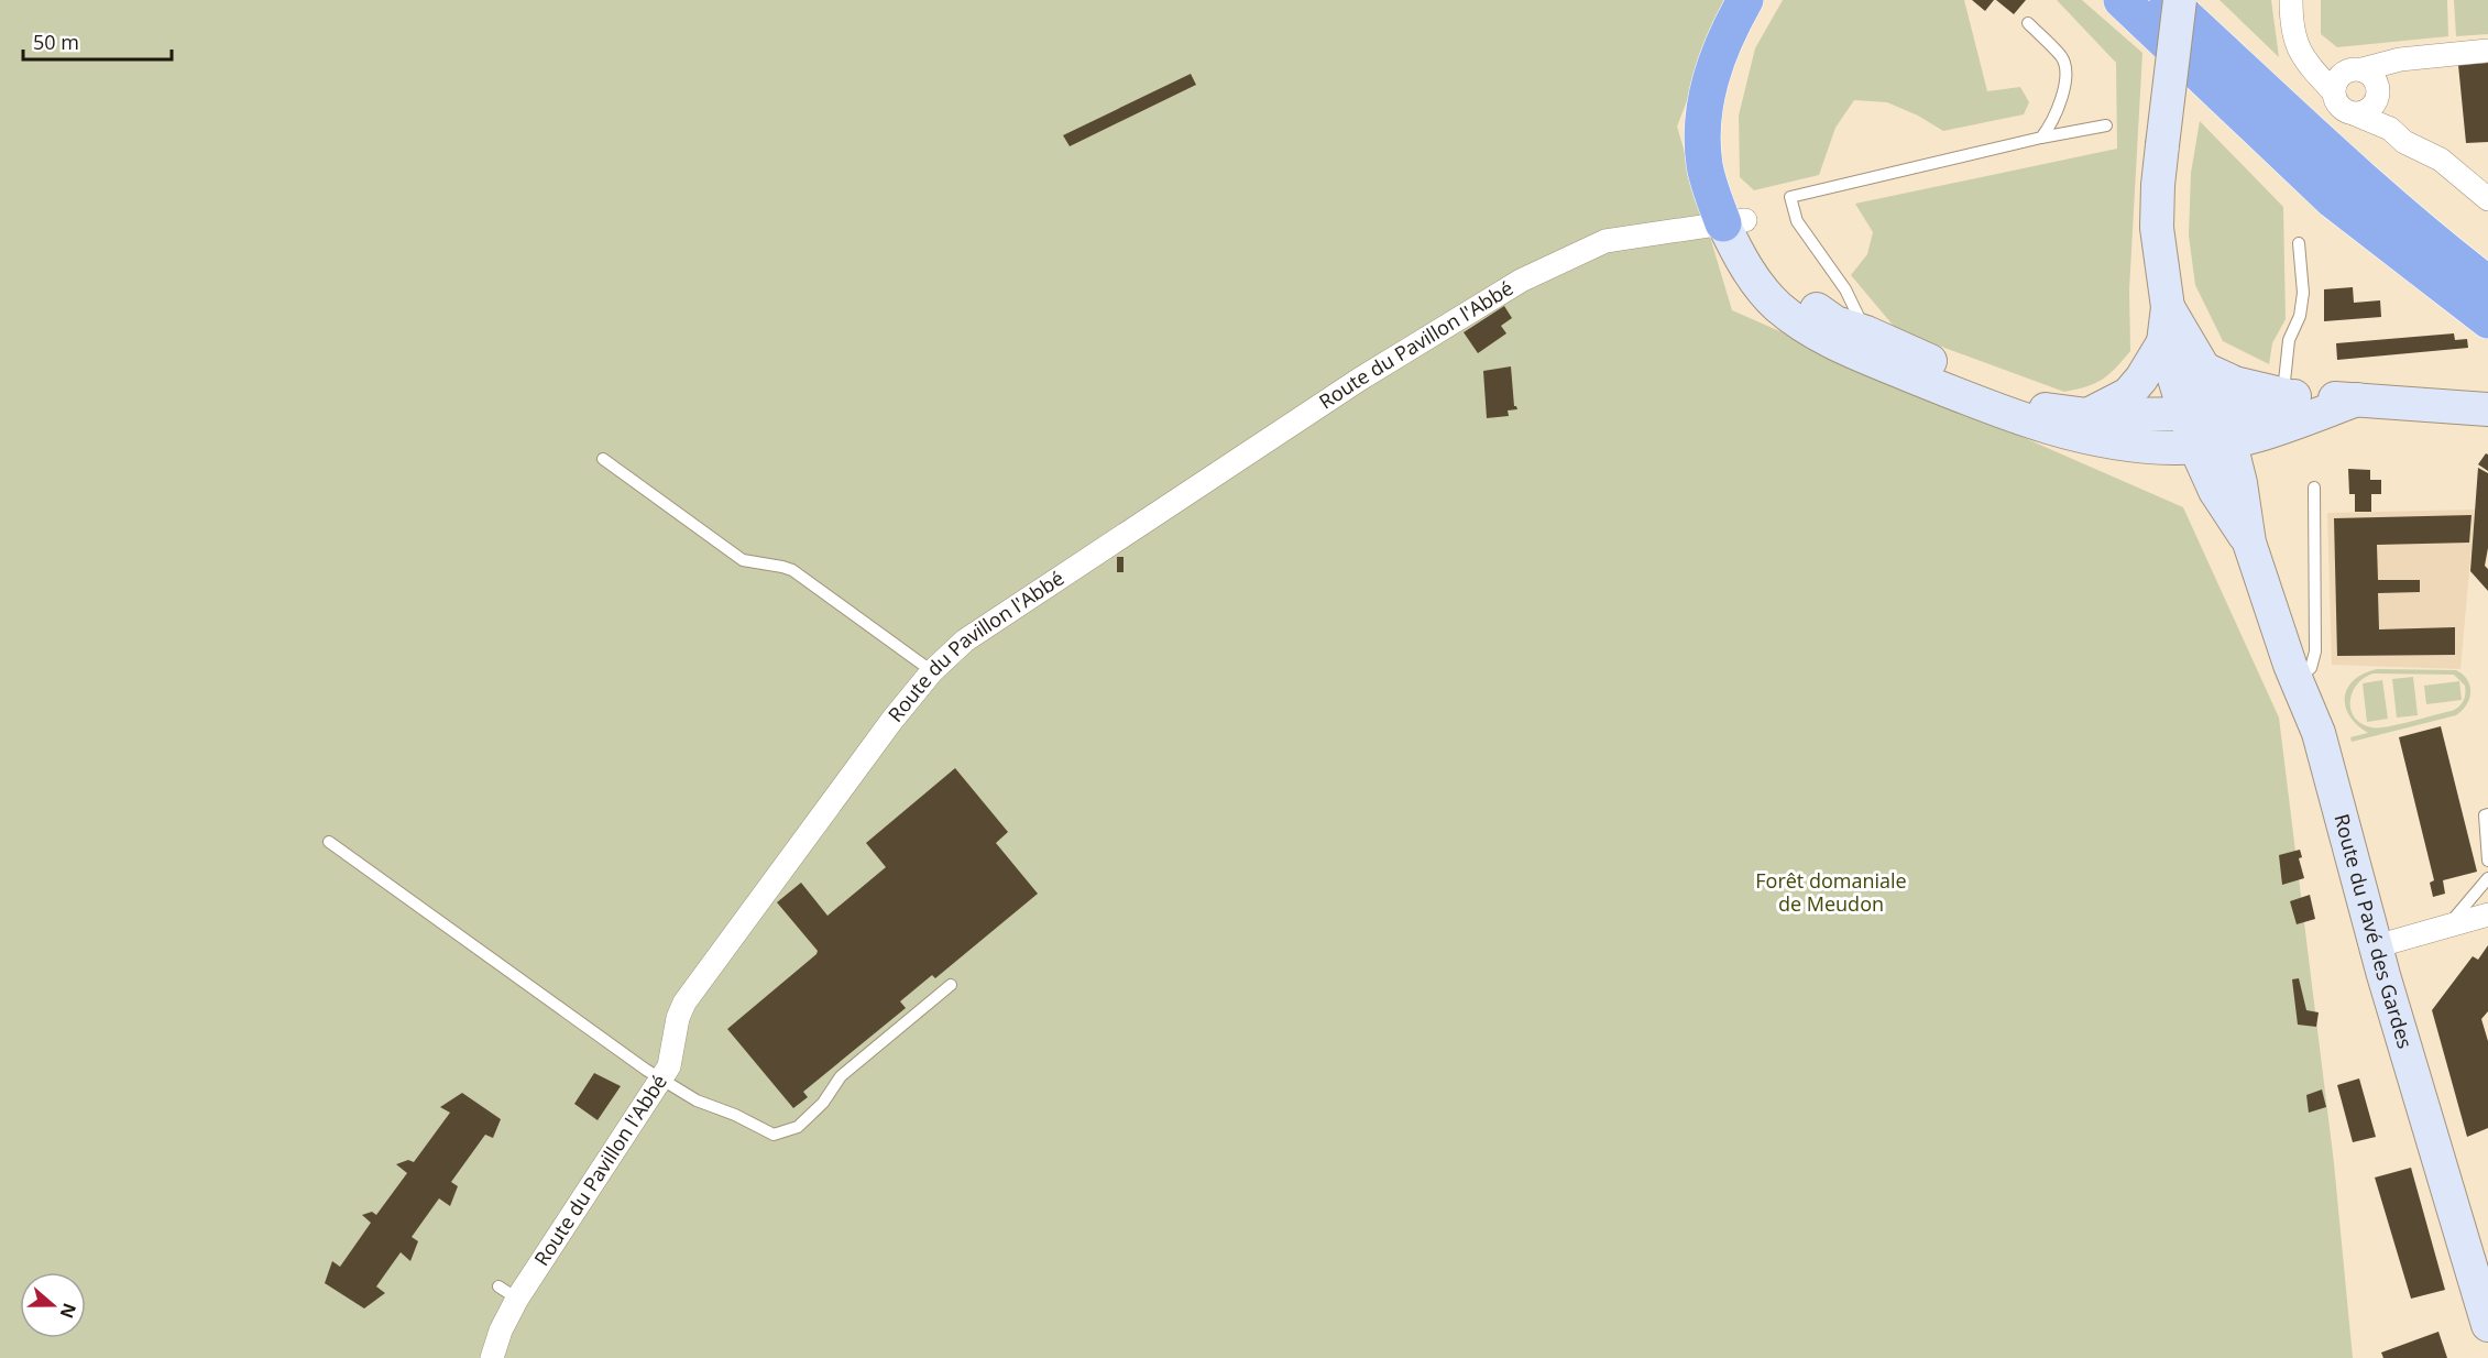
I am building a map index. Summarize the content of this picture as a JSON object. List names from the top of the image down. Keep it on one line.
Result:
{"streets":{"main road":["Route du Pavé des Gardes"],"street":["Route du Pavillon l'Abbé"]},"parks":["Forêt domaniale de Meudon"],"scale_bar":"50 m","north":"right"}
